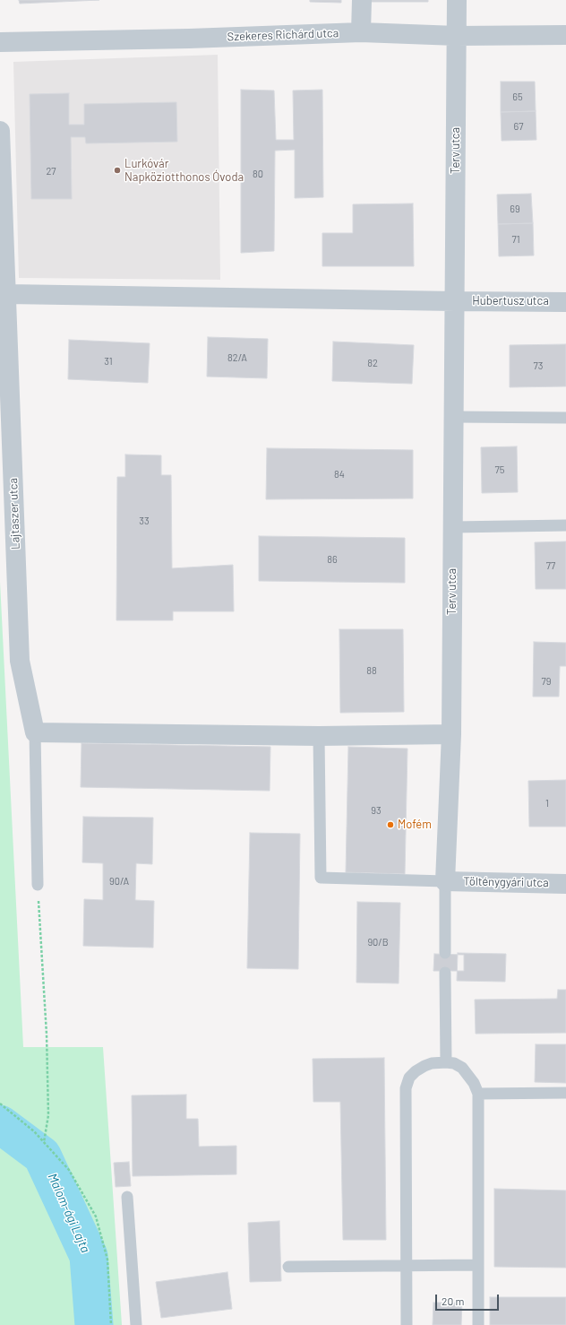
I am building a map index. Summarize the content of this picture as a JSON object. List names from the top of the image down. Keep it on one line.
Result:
{"streets":{"street":["Szekeres Richárd utca","Terv utca","Hubertusz utca","Lajtaszer utca","Tölténygyári utca"]},"crossings":[["Szekeres Richárd utca","Terv utca"],["Terv utca","Hubertusz utca"],["Terv utca","Tölténygyári utca"]],"water":["Malom-ági Lajta"],"places":["Lurkóvár Napköziotthonos Óvoda","Mofém"],"house_numbers":["65","67","27","80","69","71","82/A","31","82","73","75","84","33","86","77","88","79","1","93","90/A","90/B"],"scale_bar":"20 m"}
